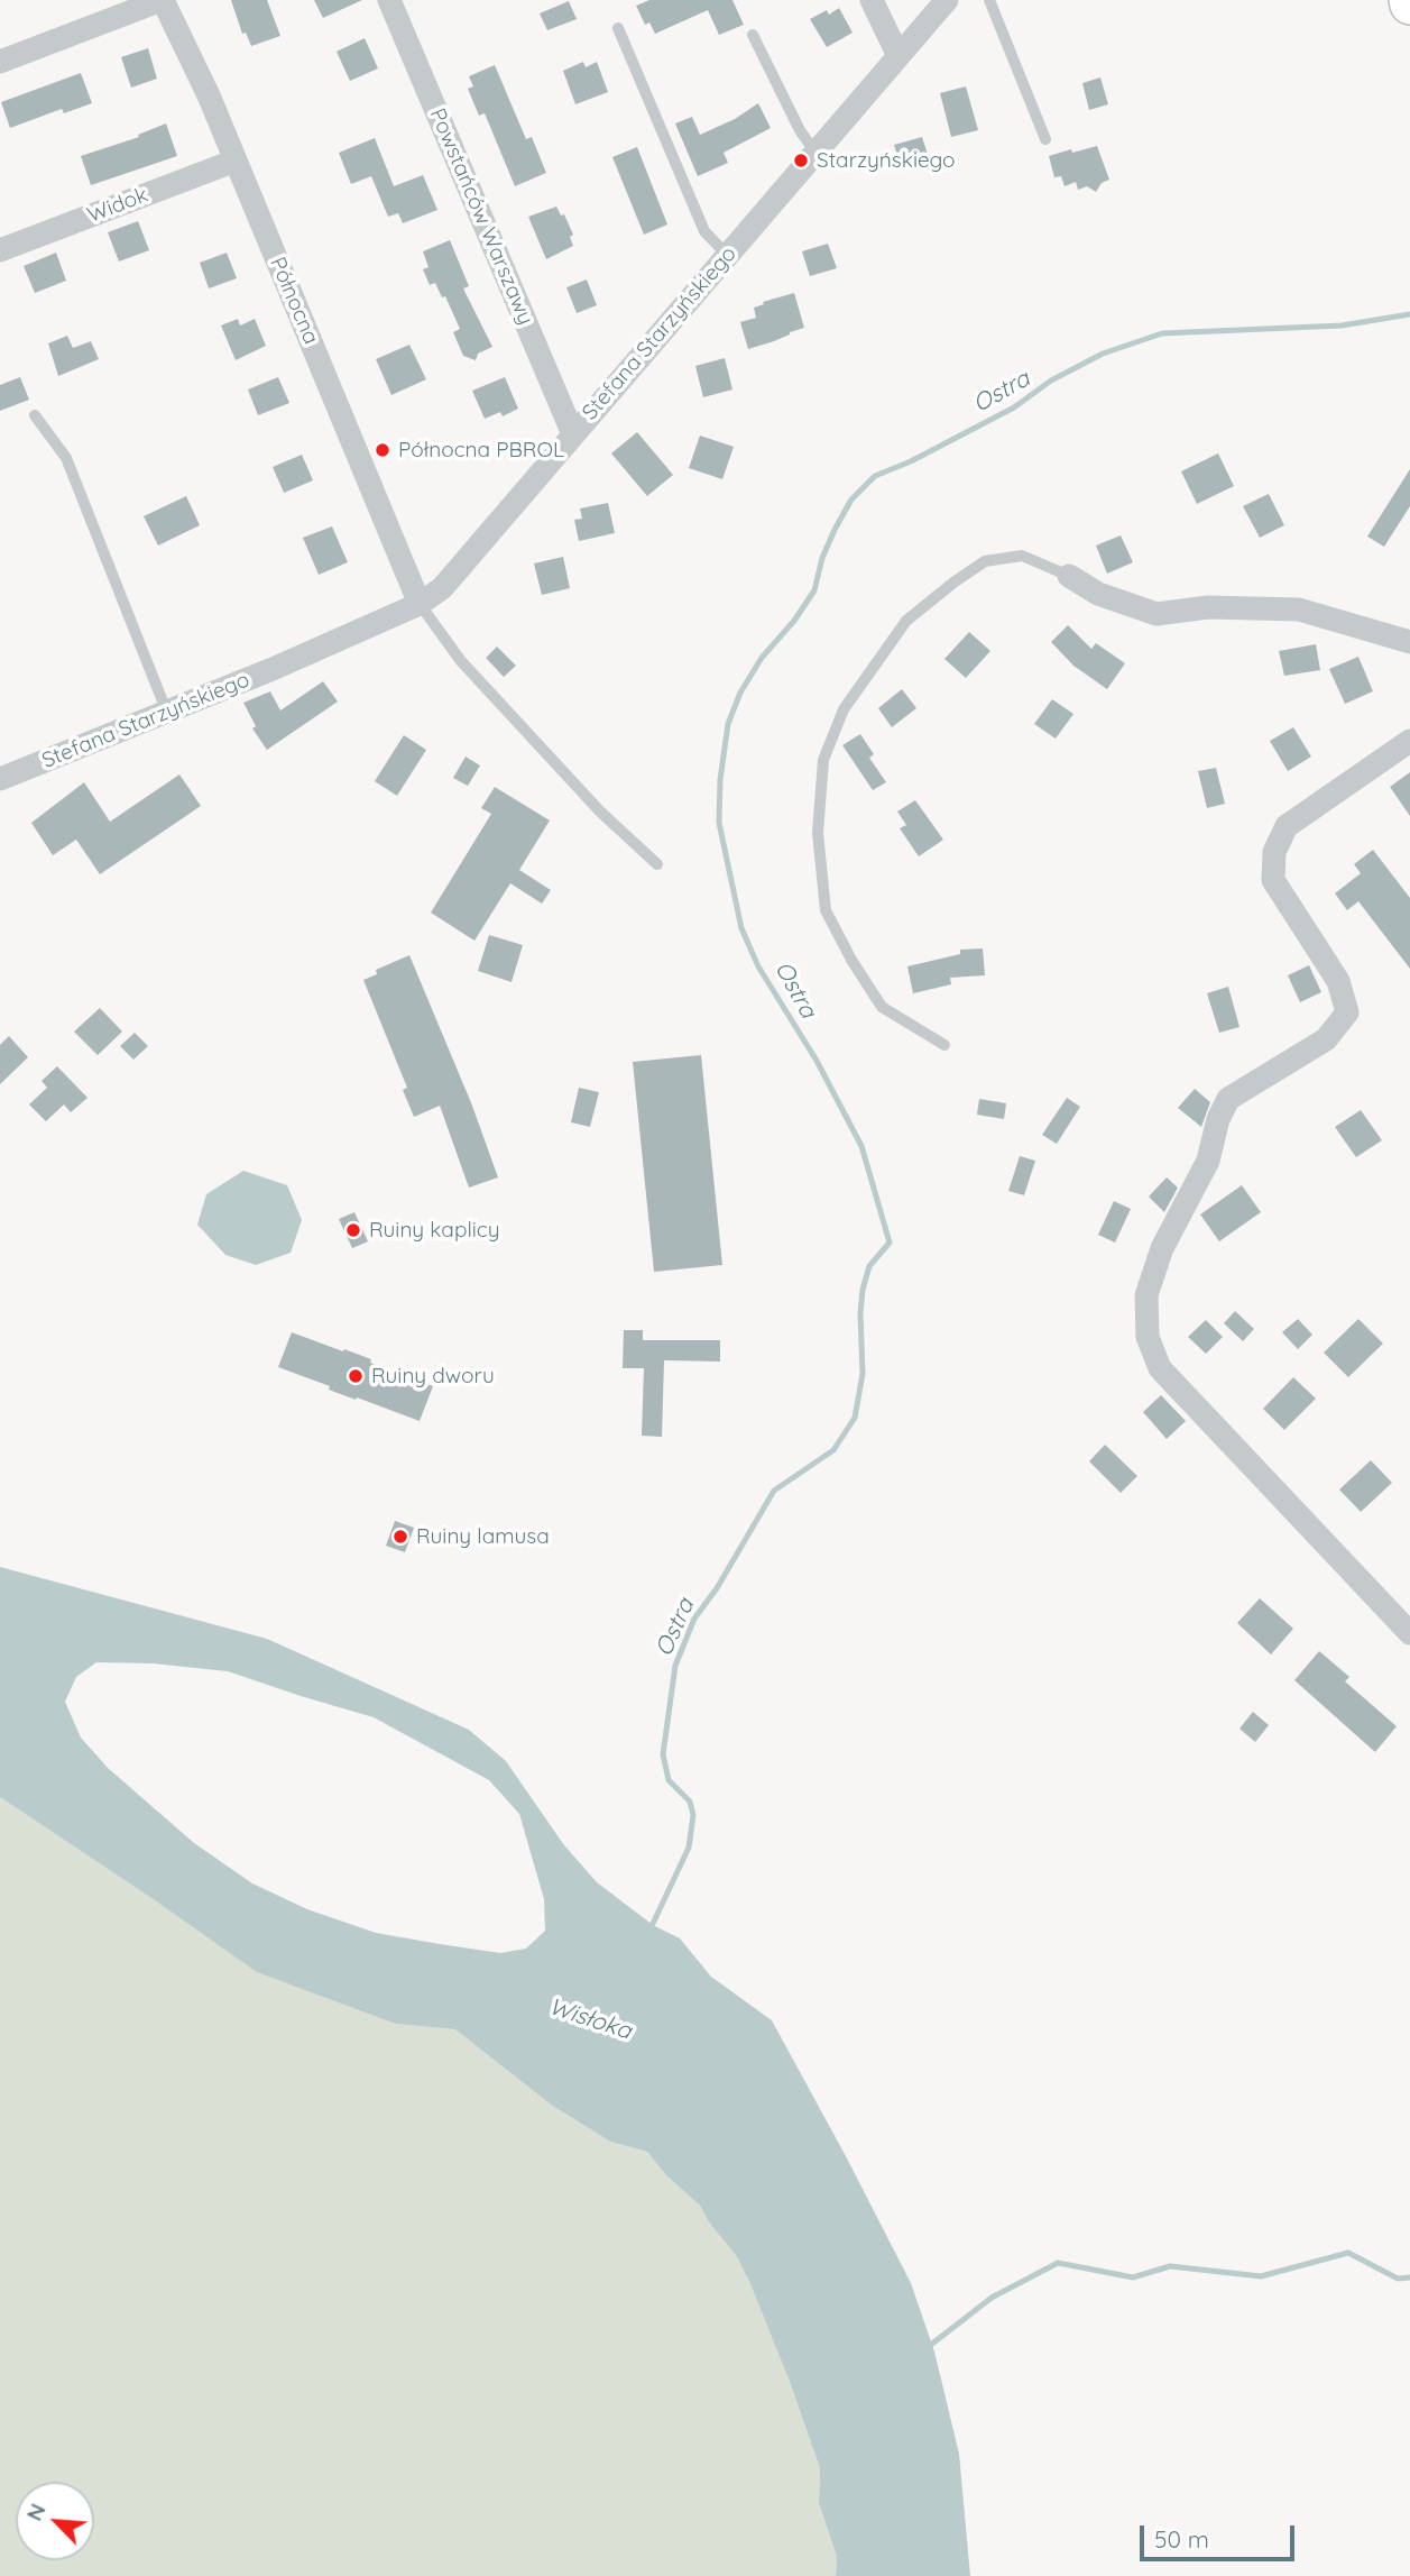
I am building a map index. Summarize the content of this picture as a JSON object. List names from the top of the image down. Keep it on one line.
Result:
{"streets":{"street":["Widok","Powstańców Warszawy","Północna","Stefana Starzyńskiego"]},"crossings":[["Widok","Północna"],["Powstańców Warszawy","Stefana Starzyńskiego"],["Północna","Stefana Starzyńskiego"]],"water":["Ostra","Wisłoka"],"places":["Starzyńskiego","Północna PBROL","Ruiny kaplicy","Ruiny dworu","Ruiny lamusa"],"scale_bar":"50 m","north":"top left"}
